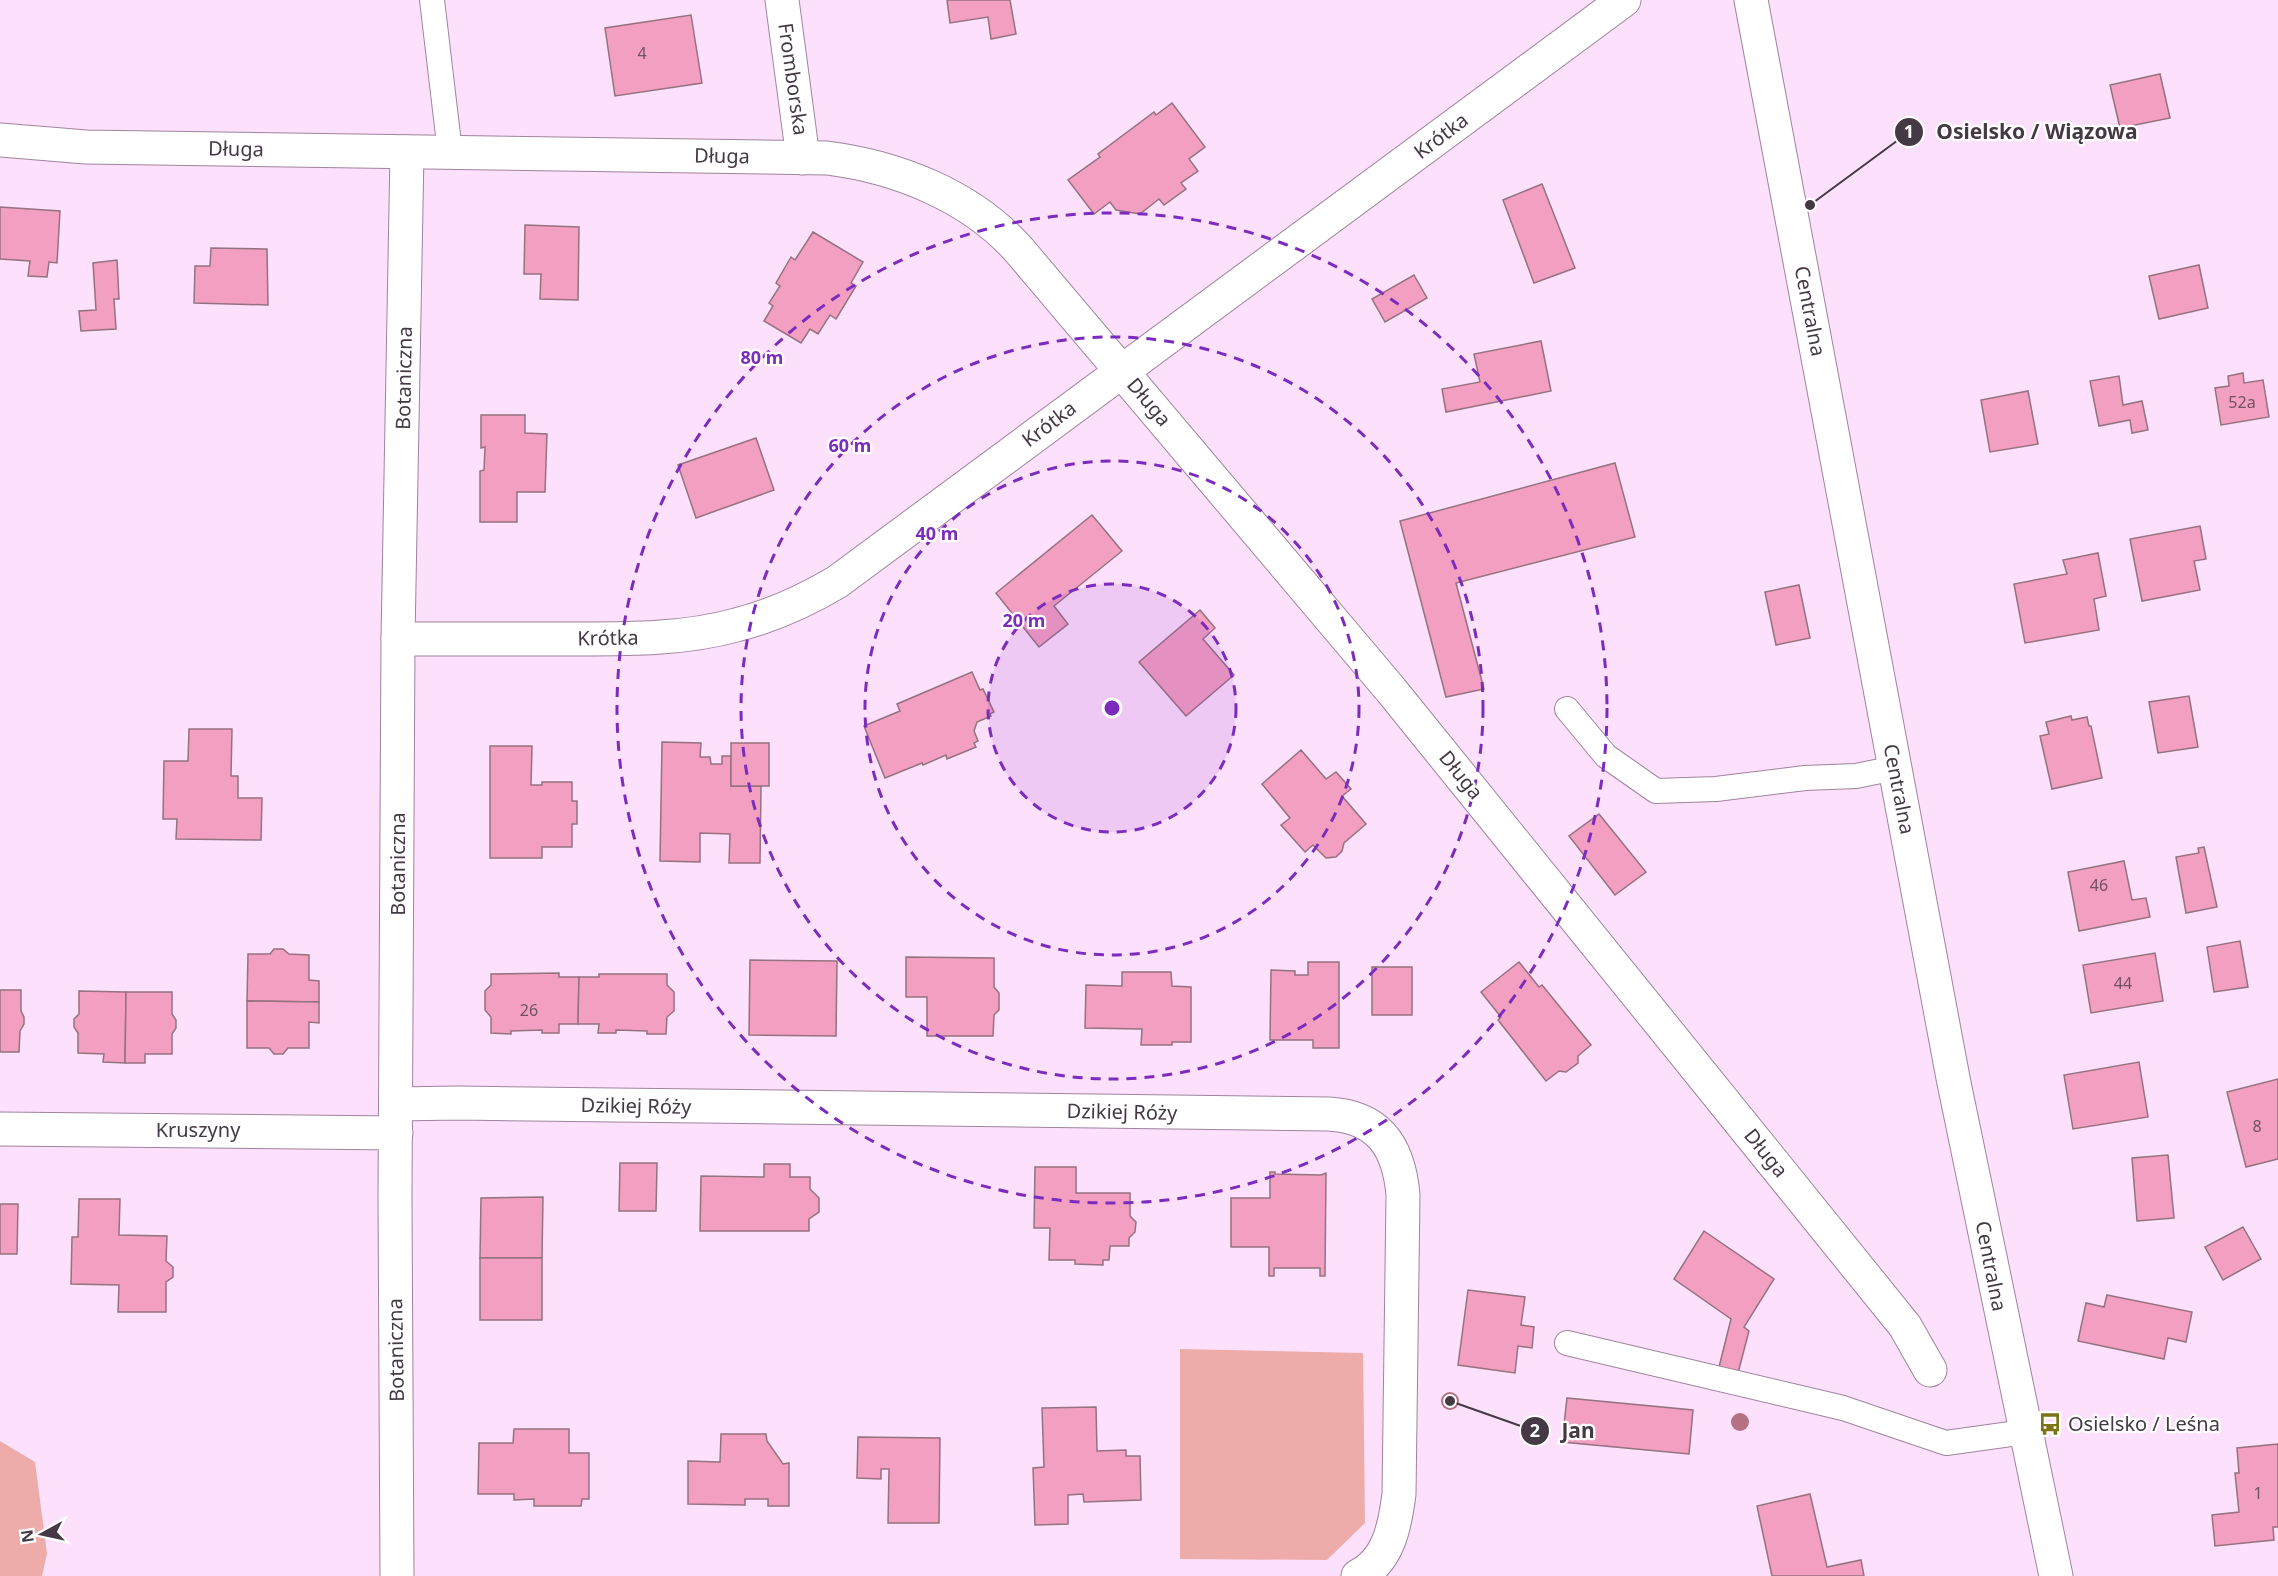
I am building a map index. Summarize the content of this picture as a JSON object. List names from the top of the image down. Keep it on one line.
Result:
{"streets":{"street":["Fromborska","Krótka","Długa","Centralna","Botaniczna","Dzikiej Róży","Kruszyny"]},"crossings":[["Fromborska","Długa"],["Krótka","Długa"],["Krótka","Botaniczna"],["Długa","Botaniczna"],["Botaniczna","Dzikiej Róży"],["Botaniczna","Kruszyny"],["Dzikiej Róży","Kruszyny"]],"places":{"other":["Osielsko / Wiązowa","Jan"],"bus stop":["Osielsko / Leśna"]},"house_numbers":["4","52a","46","44","26","8","1"],"north":"left","rings":["80 m","60 m","40 m","20 m"]}
